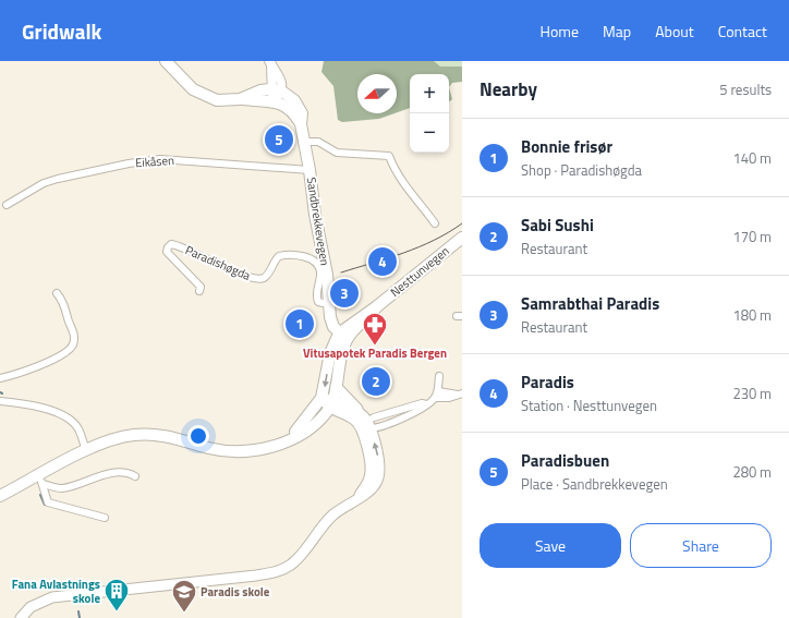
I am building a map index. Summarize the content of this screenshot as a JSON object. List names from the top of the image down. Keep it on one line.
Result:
{"streets":{"main road":["Sandbrekkevegen","Nesttunvegen"],"street":["Eikåsen","Paradishøgda"]},"crossings":[["Eikåsen","Sandbrekkevegen"],["Sandbrekkevegen","Paradishøgda"],["Sandbrekkevegen","Nesttunvegen"]],"places":{"pharmacy":["Vitusapotek Paradis Bergen"],"building":["Fana Avlastnings skole"],"school or university":["Paradis skole"]},"north":"left","page":{"header":"Gridwalk","nav":["Home","Map","About","Contact"],"heading":["Nearby","5 results"],"map_buttons":["+","−"],"list":[{"mark":"1","name":"Bonnie frisør","note":"Shop · Paradishøgda","value":"140 m"},{"mark":"2","name":"Sabi Sushi","note":"Restaurant","value":"170 m"},{"mark":"3","name":"Samrabthai Paradis","note":"Restaurant","value":"180 m"},{"mark":"4","name":"Paradis","note":"Station · Nesttunvegen","value":"230 m"},{"mark":"5","name":"Paradisbuen","note":"Place · Sandbrekkevegen","value":"280 m"}],"pins":["5","4","3","1","2"],"buttons":["Save","Share"]}}
